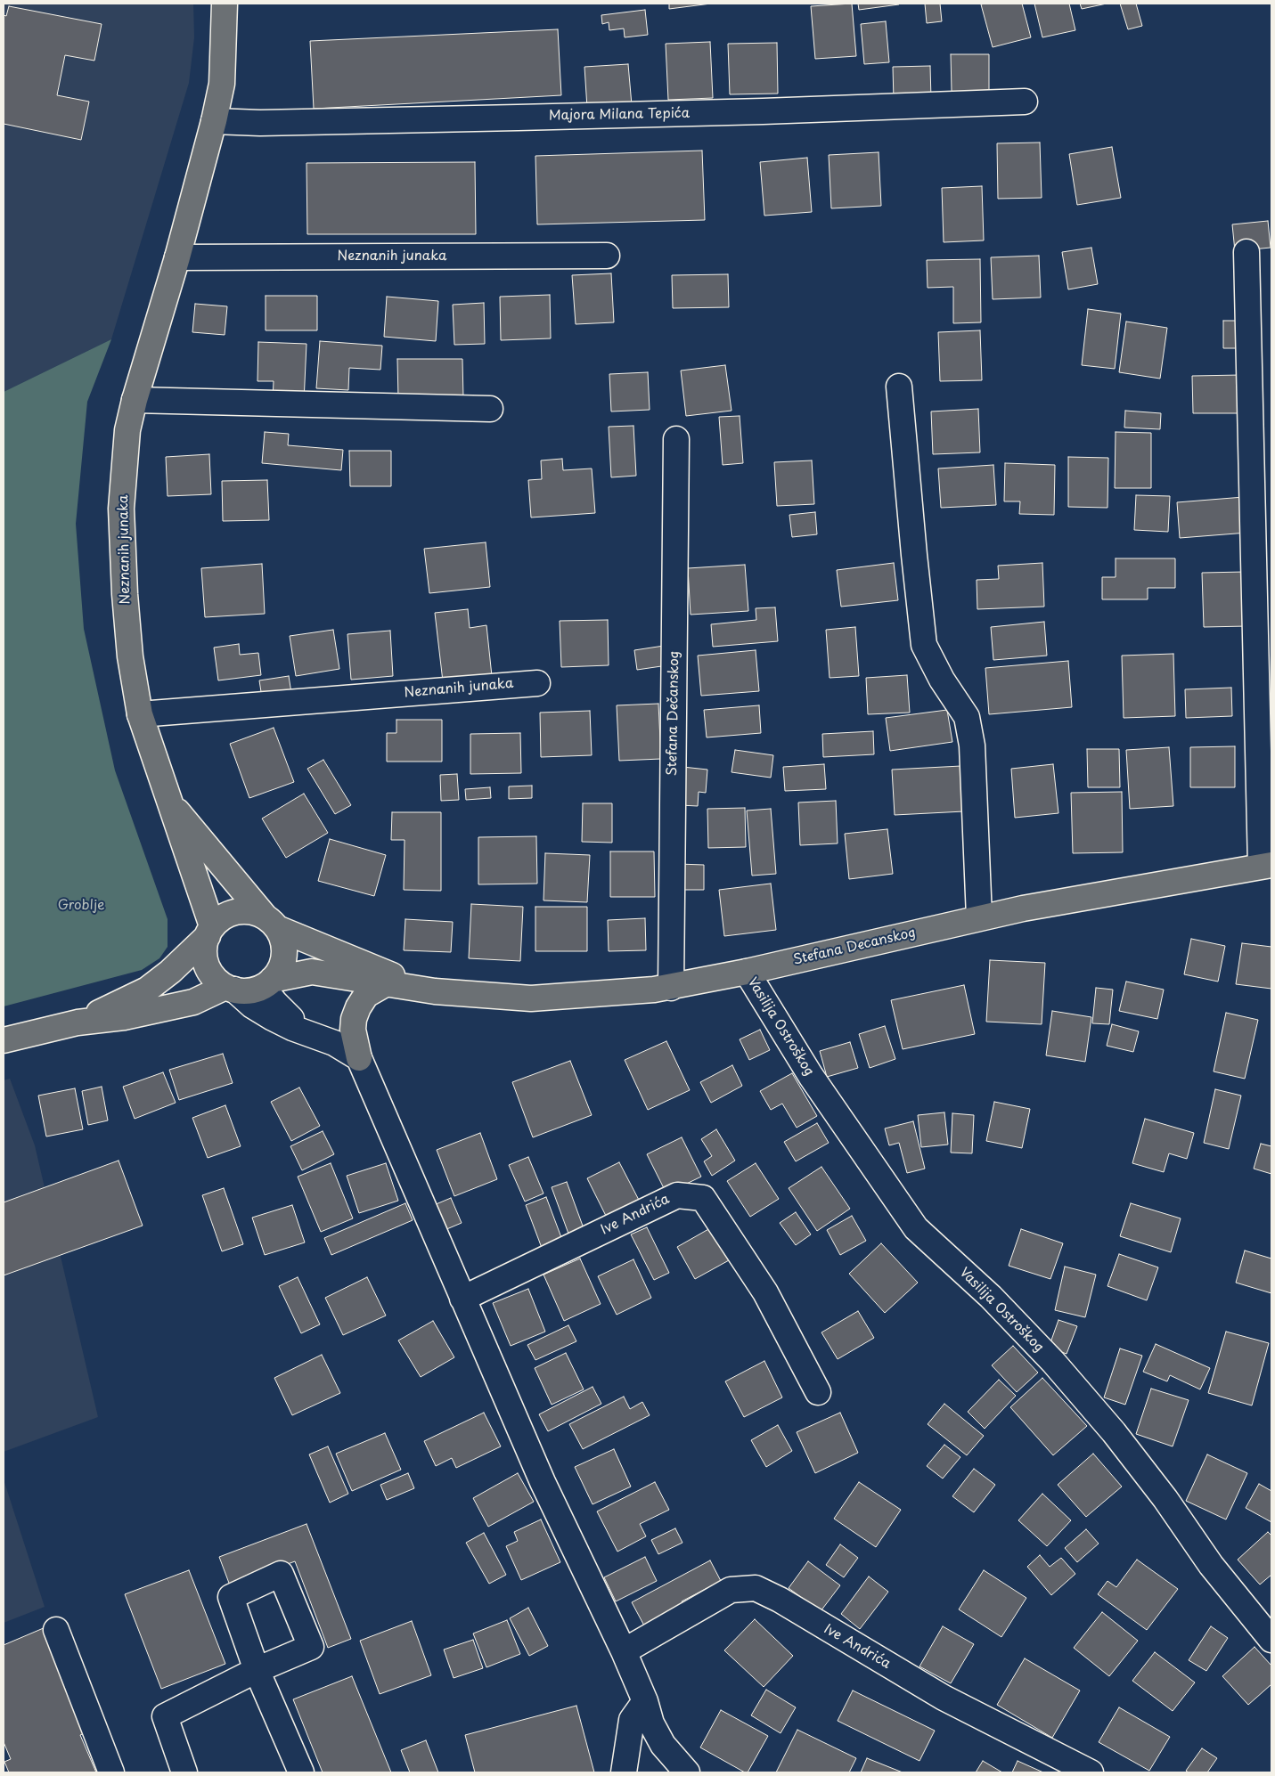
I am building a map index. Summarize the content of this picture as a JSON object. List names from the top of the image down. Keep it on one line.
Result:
{"streets":{"main road":["Neznanih junaka","Stefana Decanskog"],"street":["Majora Milana Tepića","Stefana Dečanskog","Vasilija Ostroškog","Ive Andrića"]},"crossings":[["Majora Milana Tepića","Neznanih junaka"],["Stefana Dečanskog","Stefana Decanskog"],["Stefana Decanskog","Vasilija Ostroškog"]],"parks":["Groblje"]}
